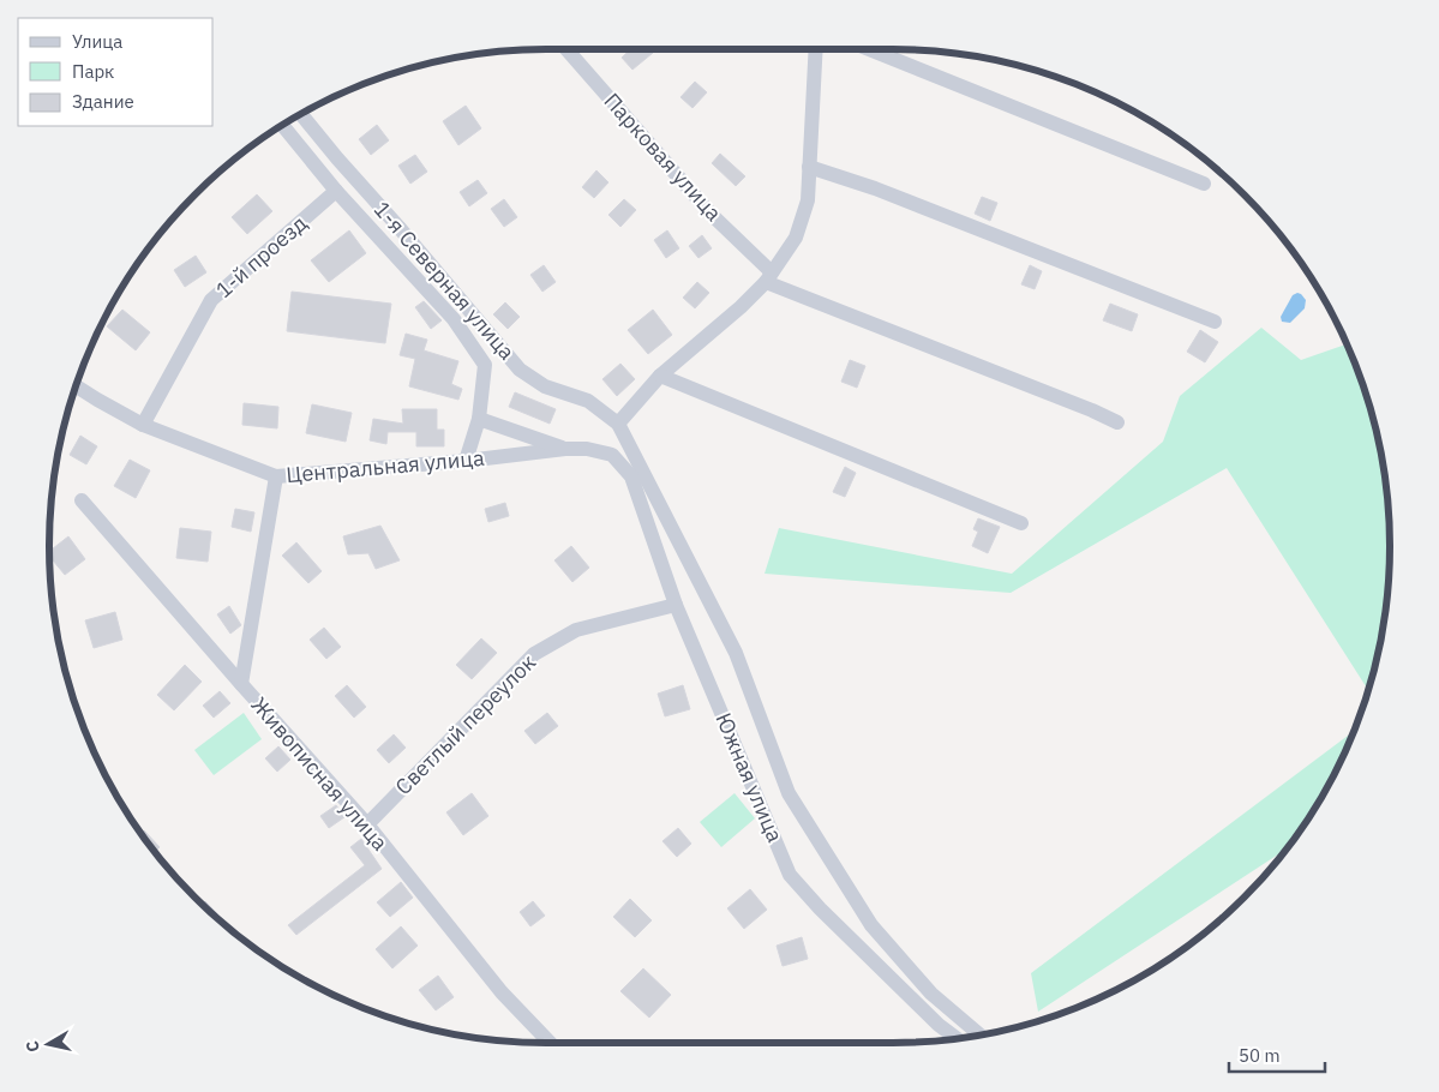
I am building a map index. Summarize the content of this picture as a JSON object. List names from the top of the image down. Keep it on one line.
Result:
{"streets":{"street":["Парковая улица","1-й проезд","1-я Северная улица","Центральная улица","Светлый переулок","Живописная улица","Южная улица"]},"crossings":[["1-й проезд","Центральная улица"],["Центральная улица","Южная улица"],["Светлый переулок","Живописная улица"],["Светлый переулок","Южная улица"]],"legend":["Улица","Парк","Здание"],"scale_bar":"50 m","north":"left"}
